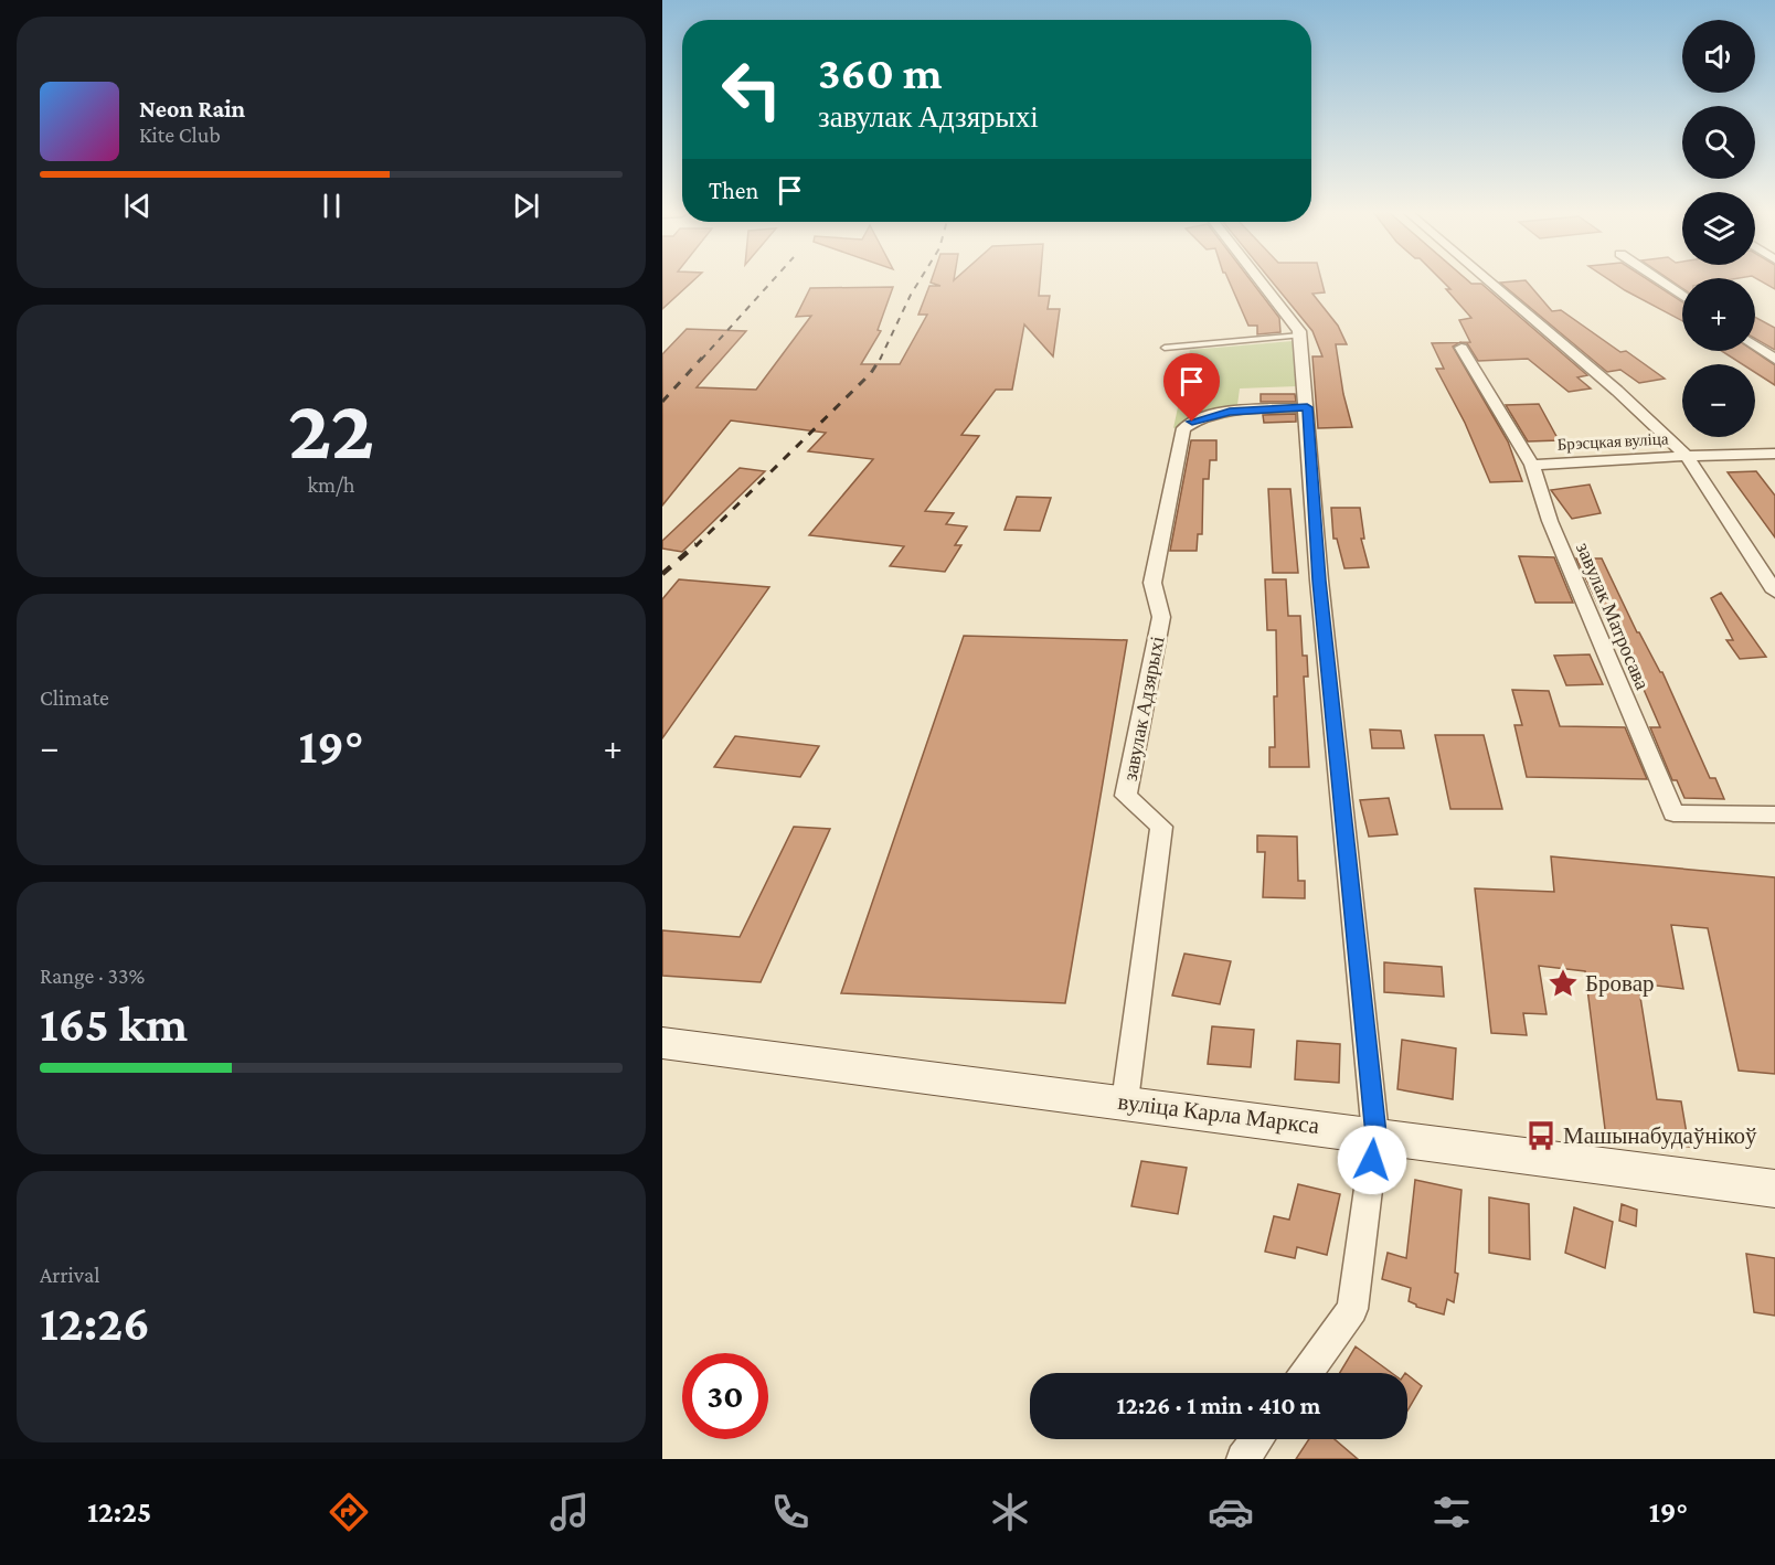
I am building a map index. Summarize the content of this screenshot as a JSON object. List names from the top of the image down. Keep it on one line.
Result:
{"streets":{"main road":["вуліца Карла Маркса"],"street":["Брэсцкая вуліца","завулак Матросава","завулак Адзярыхі"]},"crossings":[["Брэсцкая вуліца","завулак Матросава"],["завулак Адзярыхі","вуліца Карла Маркса"]],"places":{"place":["Бровар"],"bus stop":["Машынабудаўнікоў"]},"page":{"map_buttons":["+","−"],"turn":["360 m","завулак Адзярыхі"],"song":["Neon Rain","Kite Club"],"then":"Then","tile":[["22","km/h"],"Climate",["Range · 33%","165 km"],["Arrival","12:26"]],"heat":["−","19°","+"],"limit":"30","trip":"12:26 · 1 min · 410 m","tabs":["12:25","19°"]}}
